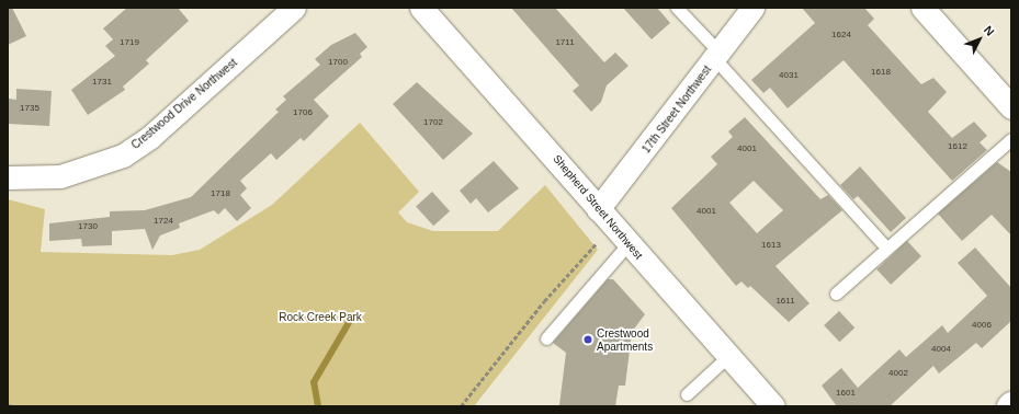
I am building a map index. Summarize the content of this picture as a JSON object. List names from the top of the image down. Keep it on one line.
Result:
{"streets":{"street":["Crestwood Drive Northwest","17th Street Northwest","Shepherd Street Northwest"]},"crossings":[["17th Street Northwest","Shepherd Street Northwest"]],"parks":["Rock Creek Park"],"places":["Crestwood Apartments"],"house_numbers":["1624","1719","1711","1700","1618","4031","1731","1735","1706","1702","1612","4001","1718","4001","1724","1730","1613","1611","4006","4004","4002","1601"],"north":"top right"}
